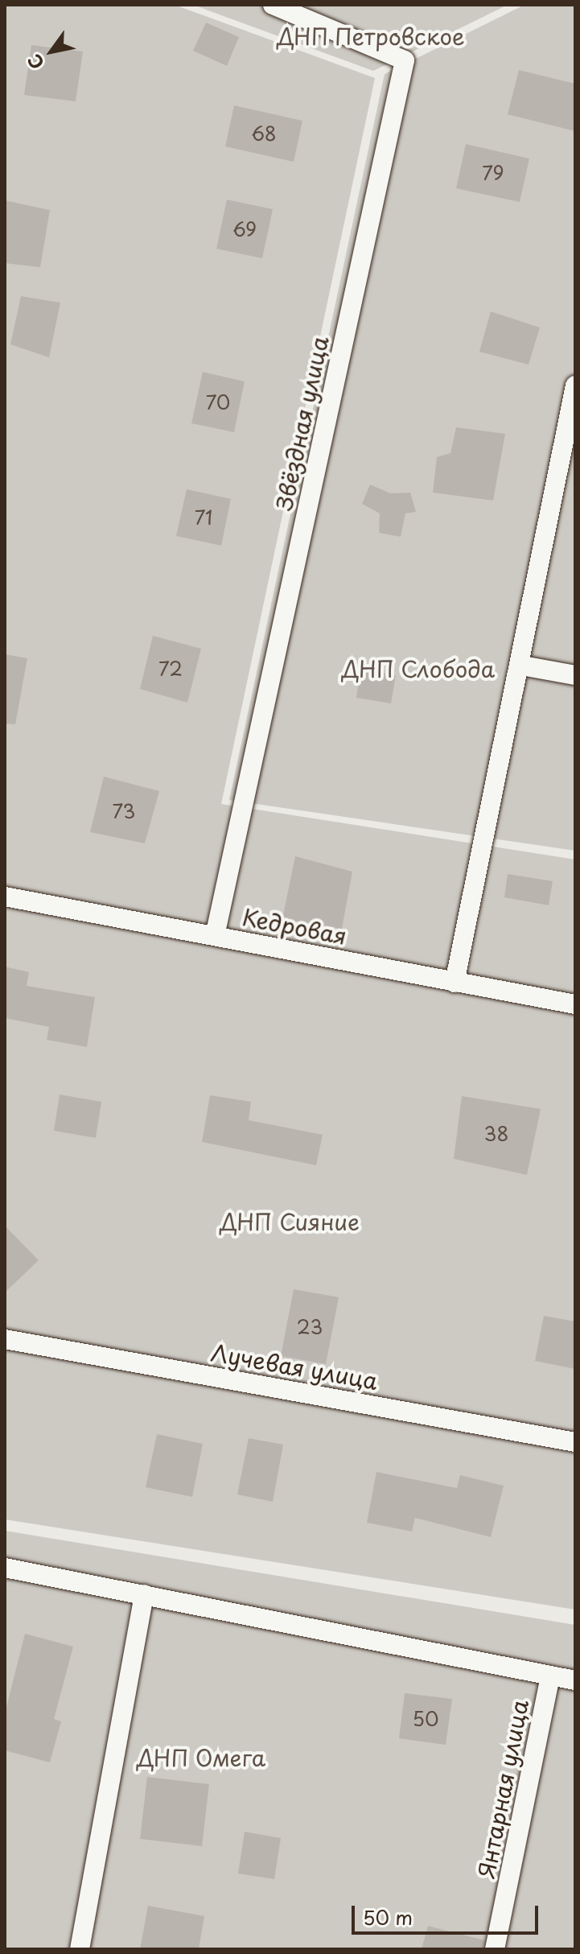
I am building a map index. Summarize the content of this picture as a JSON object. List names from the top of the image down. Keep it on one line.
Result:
{"streets":{"street":["Звёздная улица","Кедровая","Лучевая улица","Янтарная улица"]},"crossings":[["Звёздная улица","Кедровая"]],"parks":["ДНП Петровское","ДНП Слобода","ДНП Сияние","ДНП Омега"],"house_numbers":["68","79","69","70","71","72","73","38","23","50"],"scale_bar":"50 m","north":"bottom left"}
